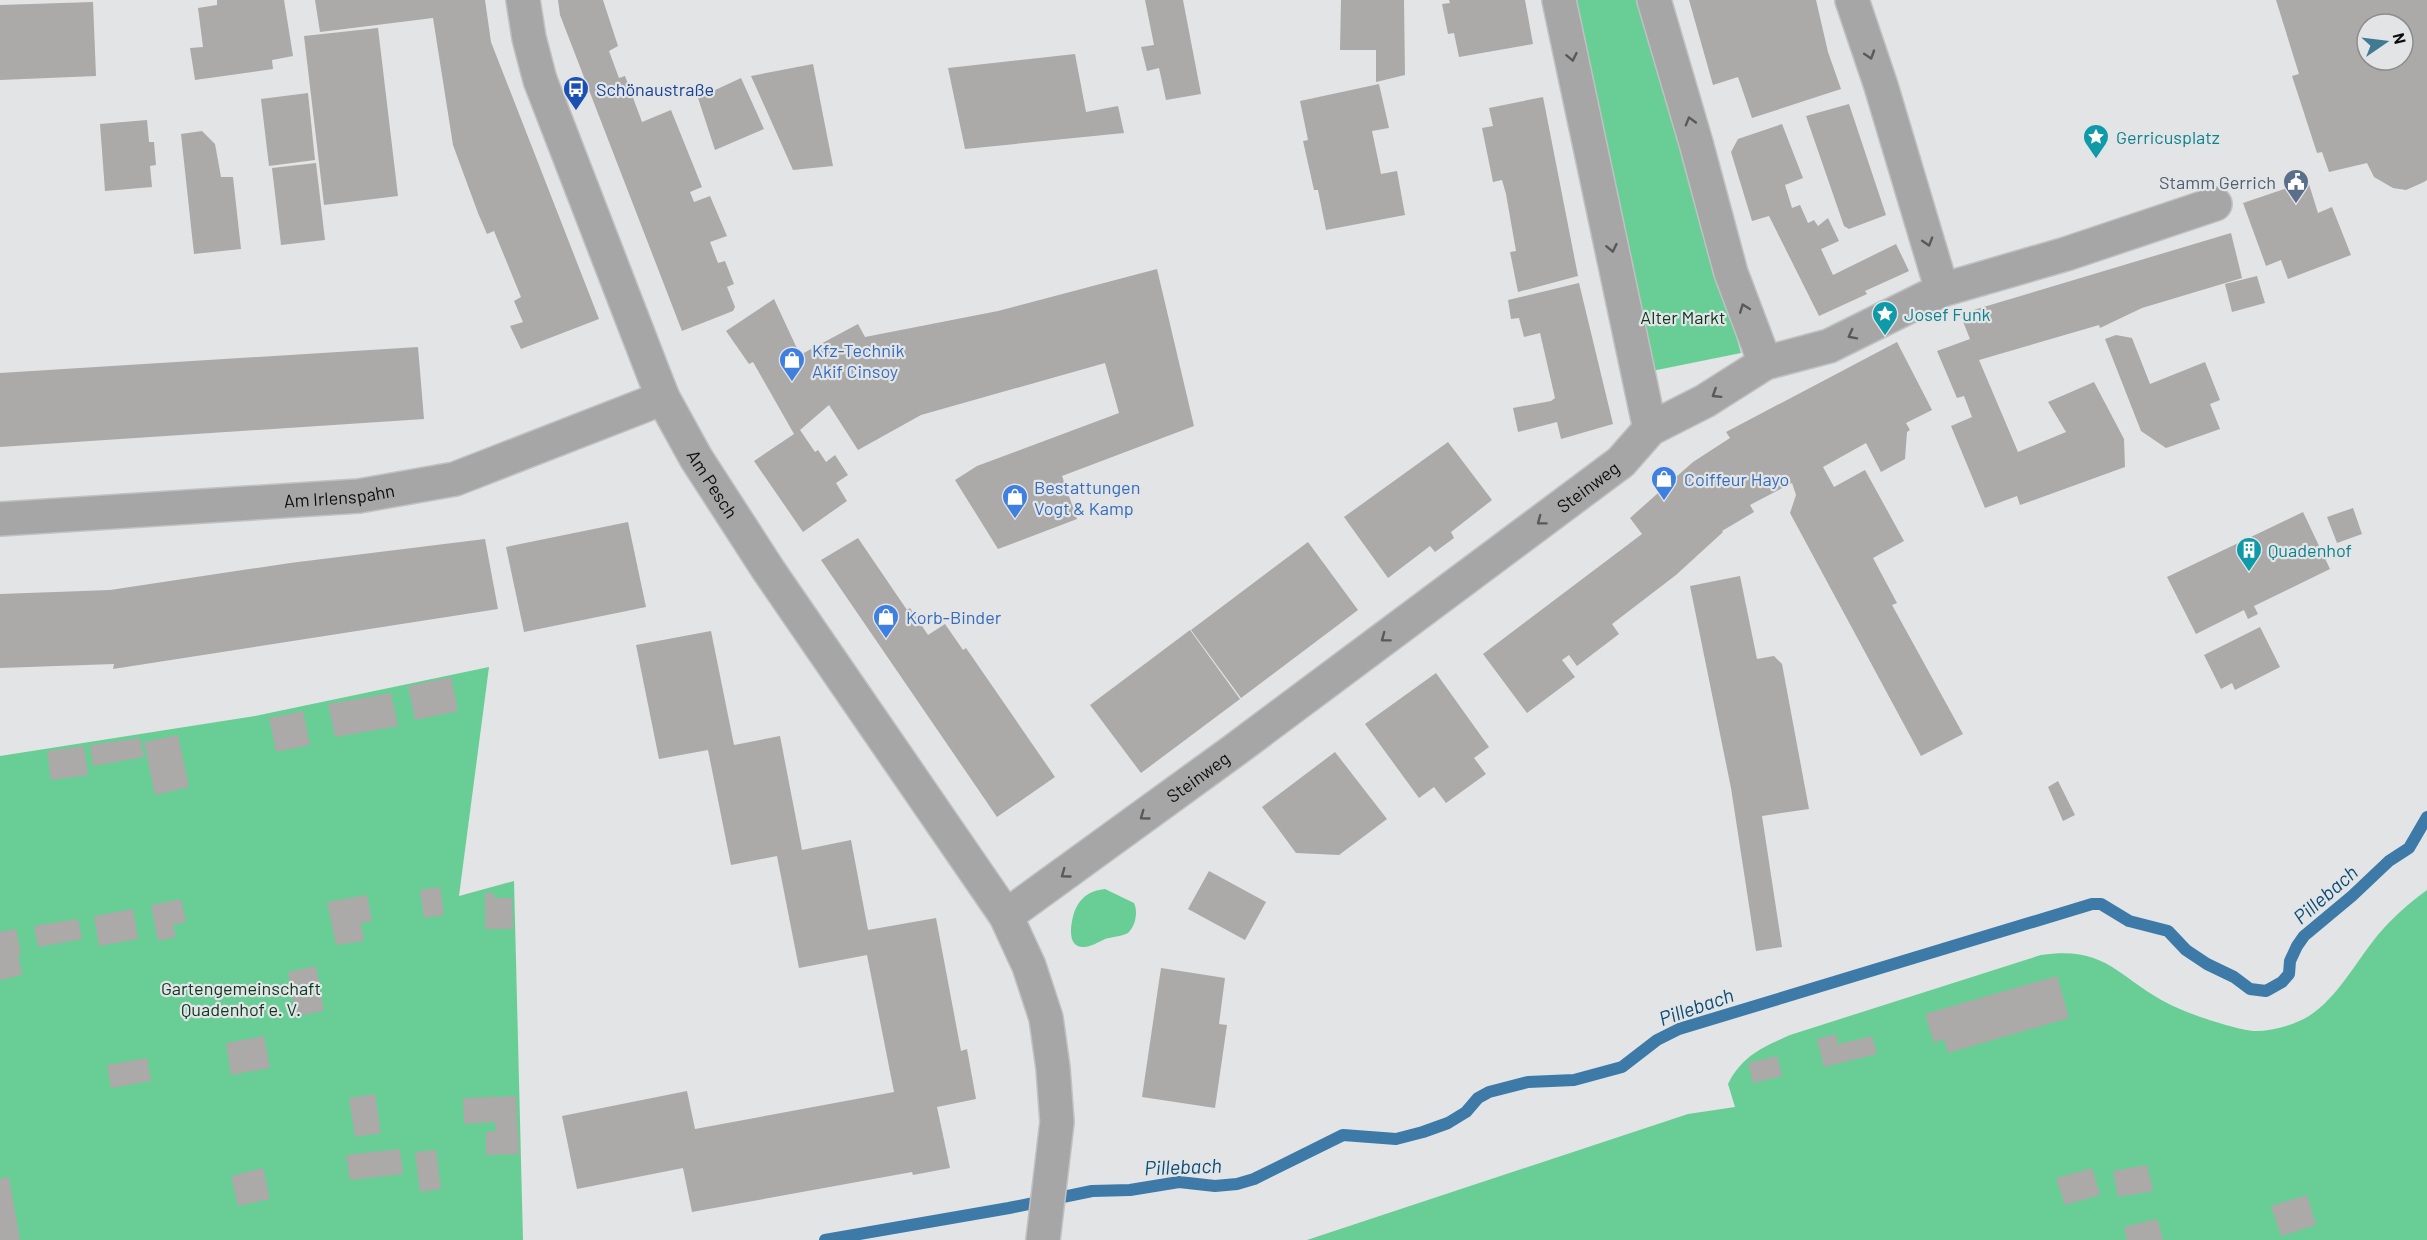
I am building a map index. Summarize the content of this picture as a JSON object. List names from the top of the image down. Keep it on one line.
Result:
{"streets":{"street":["Am Pesch","Steinweg","Am Irlenspahn"]},"crossings":[["Am Pesch","Steinweg"],["Am Pesch","Am Irlenspahn"]],"one_way":["Steinweg"],"water":["Pillebach"],"parks":["Alter Markt","Gartengemeinschaft Quadenhof e. V."],"places":{"bus stop":["Schönaustraße"],"place":["Gerricusplatz","Josef Funk"],"public building":["Stamm Gerrich"],"shop":["Kfz-Technik Akif Cinsoy","Coiffeur Hayo","Bestattungen Vogt & Kamp","Korb-Binder"],"building":["Quadenhof"]},"north":"right"}
